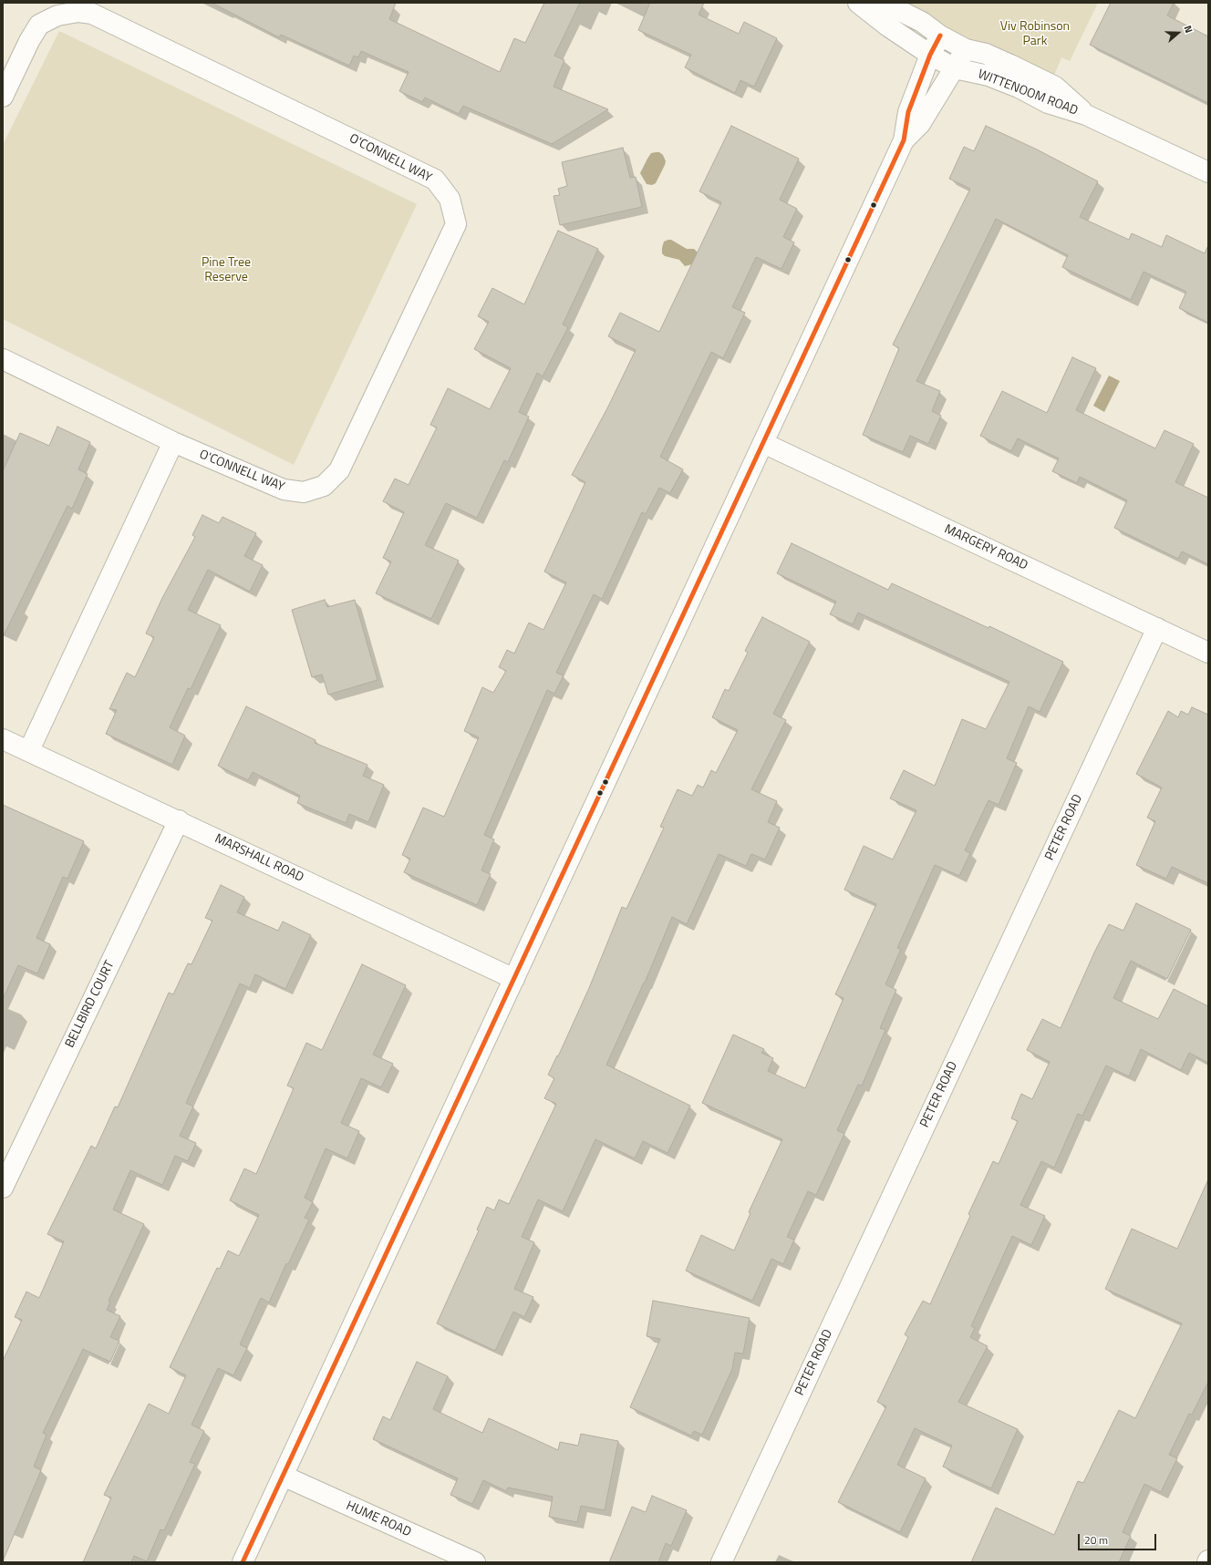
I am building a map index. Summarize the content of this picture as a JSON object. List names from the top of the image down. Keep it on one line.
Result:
{"streets":{"street":["WITTENOOM ROAD","O'CONNELL WAY","MARGERY ROAD","PETER ROAD","MARSHALL ROAD","BELLBIRD COURT","HUME ROAD"]},"crossings":[["MARGERY ROAD","PETER ROAD"],["MARSHALL ROAD","BELLBIRD COURT"]],"parks":["Viv Robinson Park","Pine Tree Reserve"],"scale_bar":"20 m","north":"right"}
